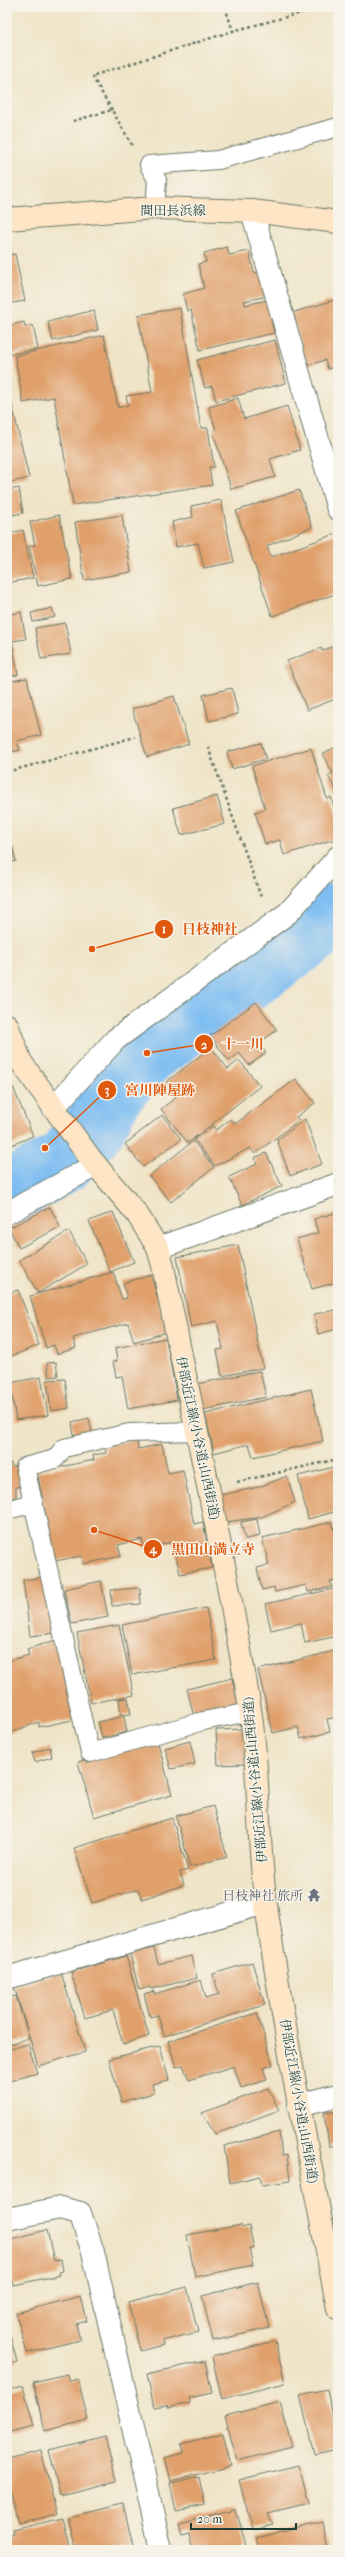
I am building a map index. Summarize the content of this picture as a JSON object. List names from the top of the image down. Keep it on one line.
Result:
{"streets":{"main road":["間田長浜線","伊部近江線(小谷道;山西街道)"]},"places":{"other":["日枝神社","十一川","宮川陣屋跡","黒田山満立寺"],"temple":["日枝神社 旅所"]},"scale_bar":"20 m"}
